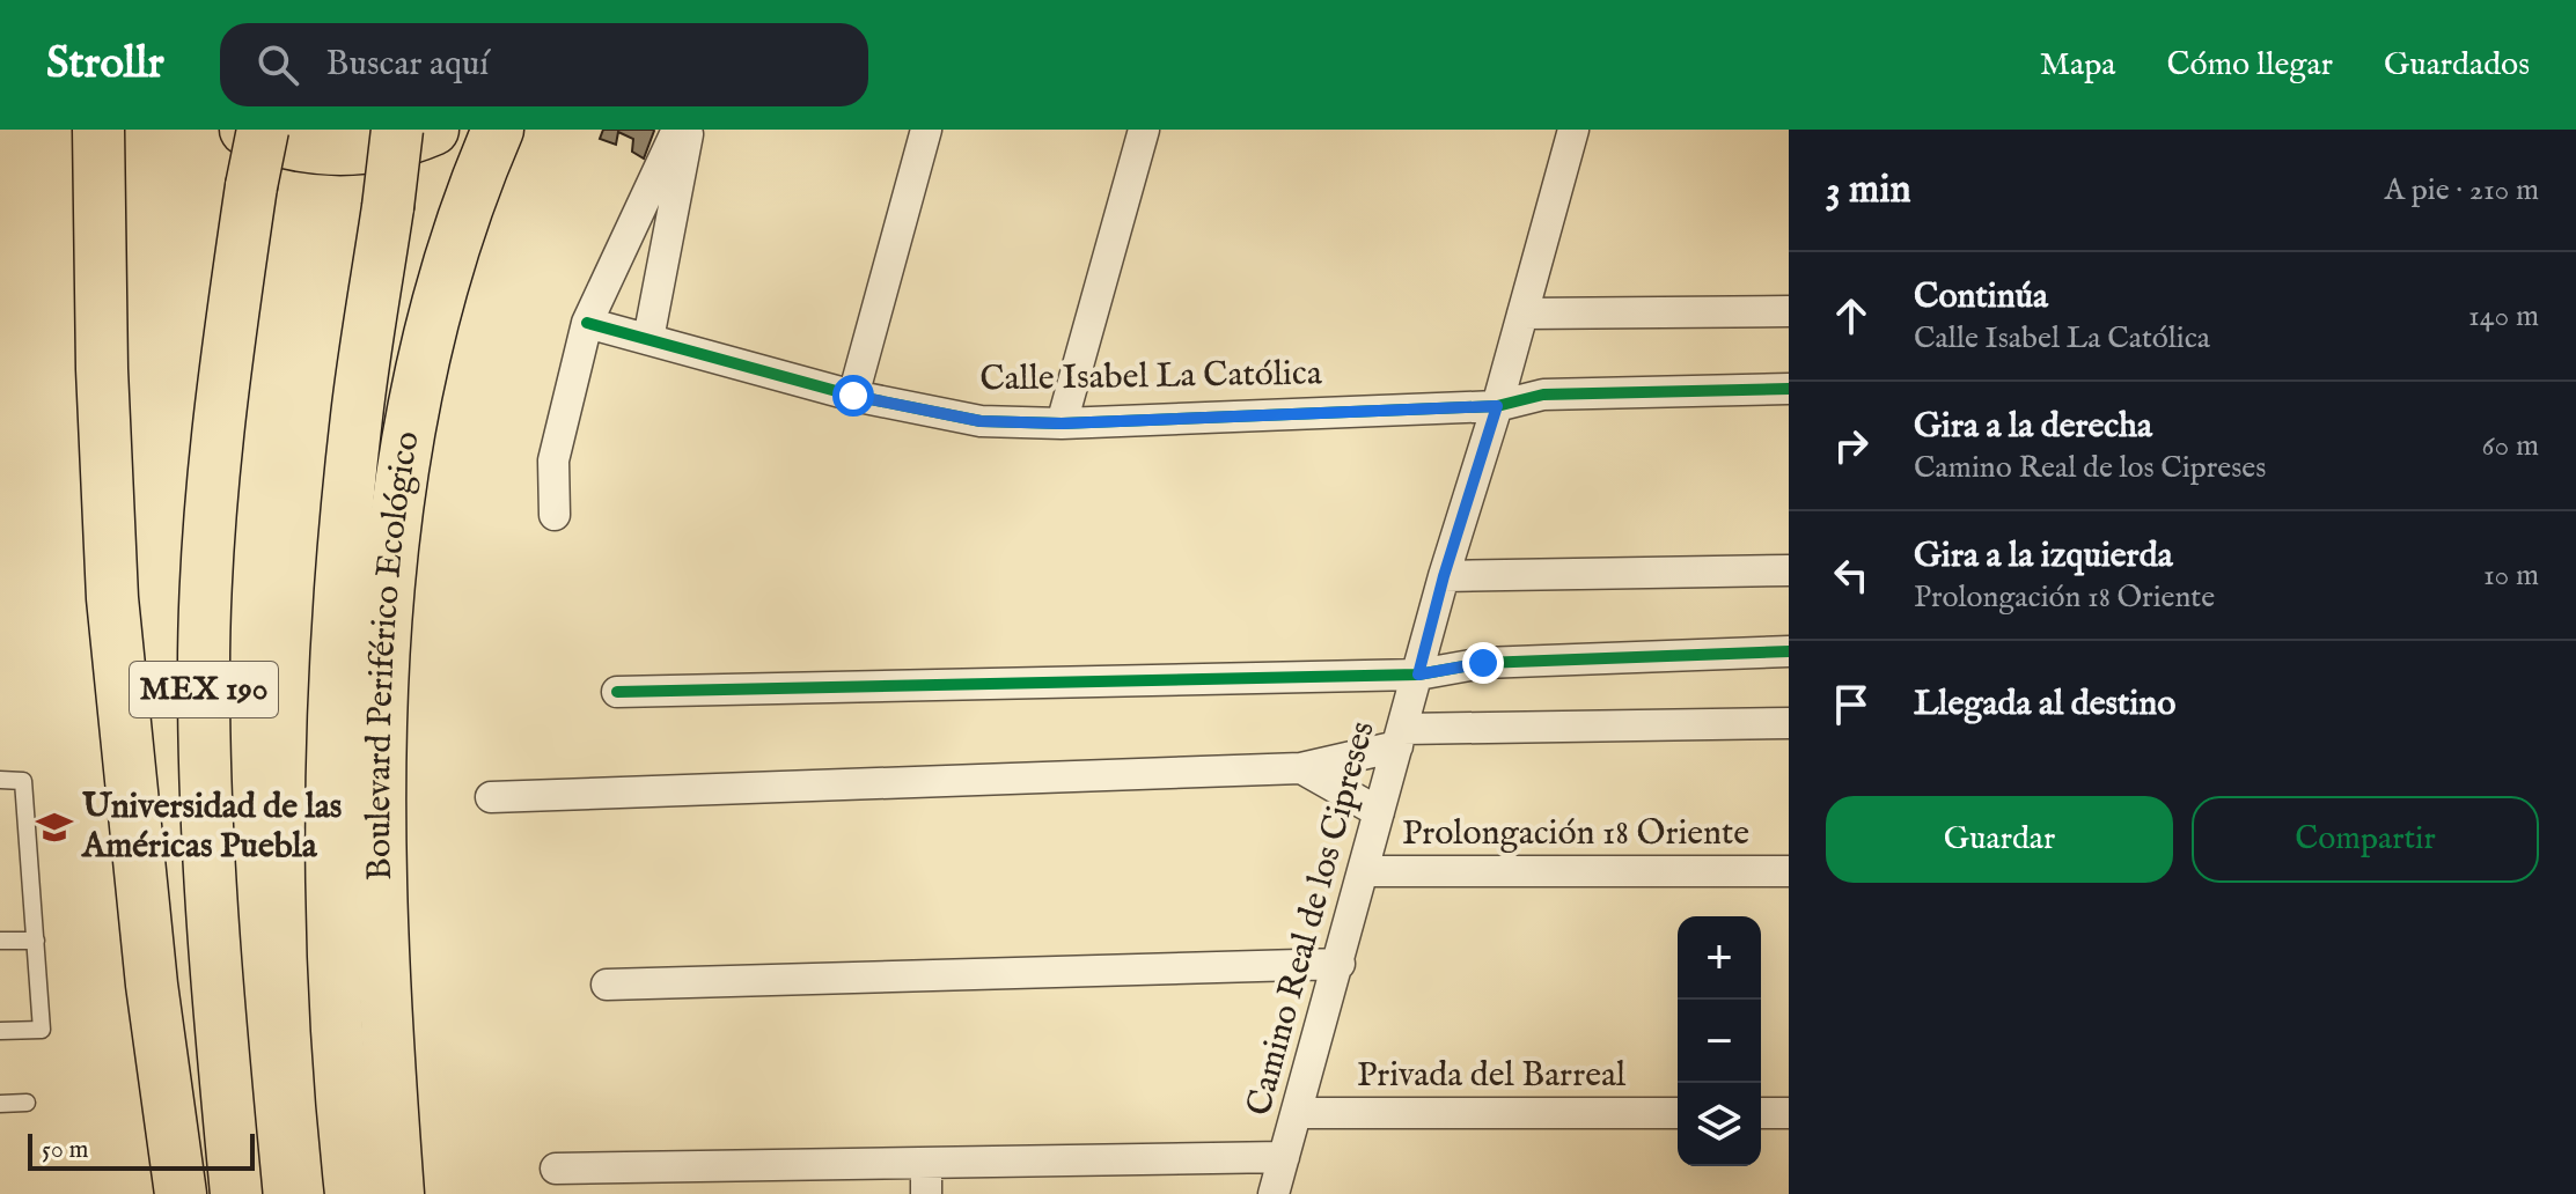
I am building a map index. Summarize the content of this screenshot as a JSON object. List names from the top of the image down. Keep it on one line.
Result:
{"streets":{"highway":["Boulevard Periférico Ecológico","MEX 190"],"street":["Calle Isabel La Católica","Prolongación 18 Oriente","Camino Real de los Cipreses","Privada del Barreal"]},"crossings":[["Calle Isabel La Católica","Camino Real de los Cipreses"],["Prolongación 18 Oriente","Camino Real de los Cipreses"],["Camino Real de los Cipreses","Privada del Barreal"]],"places":{"school or university":["Universidad de las Américas Puebla"]},"scale_bar":"50 m","page":{"header":"Strollr","search":"Buscar aquí","nav":["Mapa","Cómo llegar","Guardados"],"heading":["3 min","A pie · 210 m"],"list":[["Continúa","Calle Isabel La Católica","140 m"],["Gira a la derecha","Camino Real de los Cipreses","60 m"],["Gira a la izquierda","Prolongación 18 Oriente","10 m"],"Llegada al destino"],"buttons":["Guardar","Compartir"],"map_buttons":["+","−"],"scale":"50 m"}}
